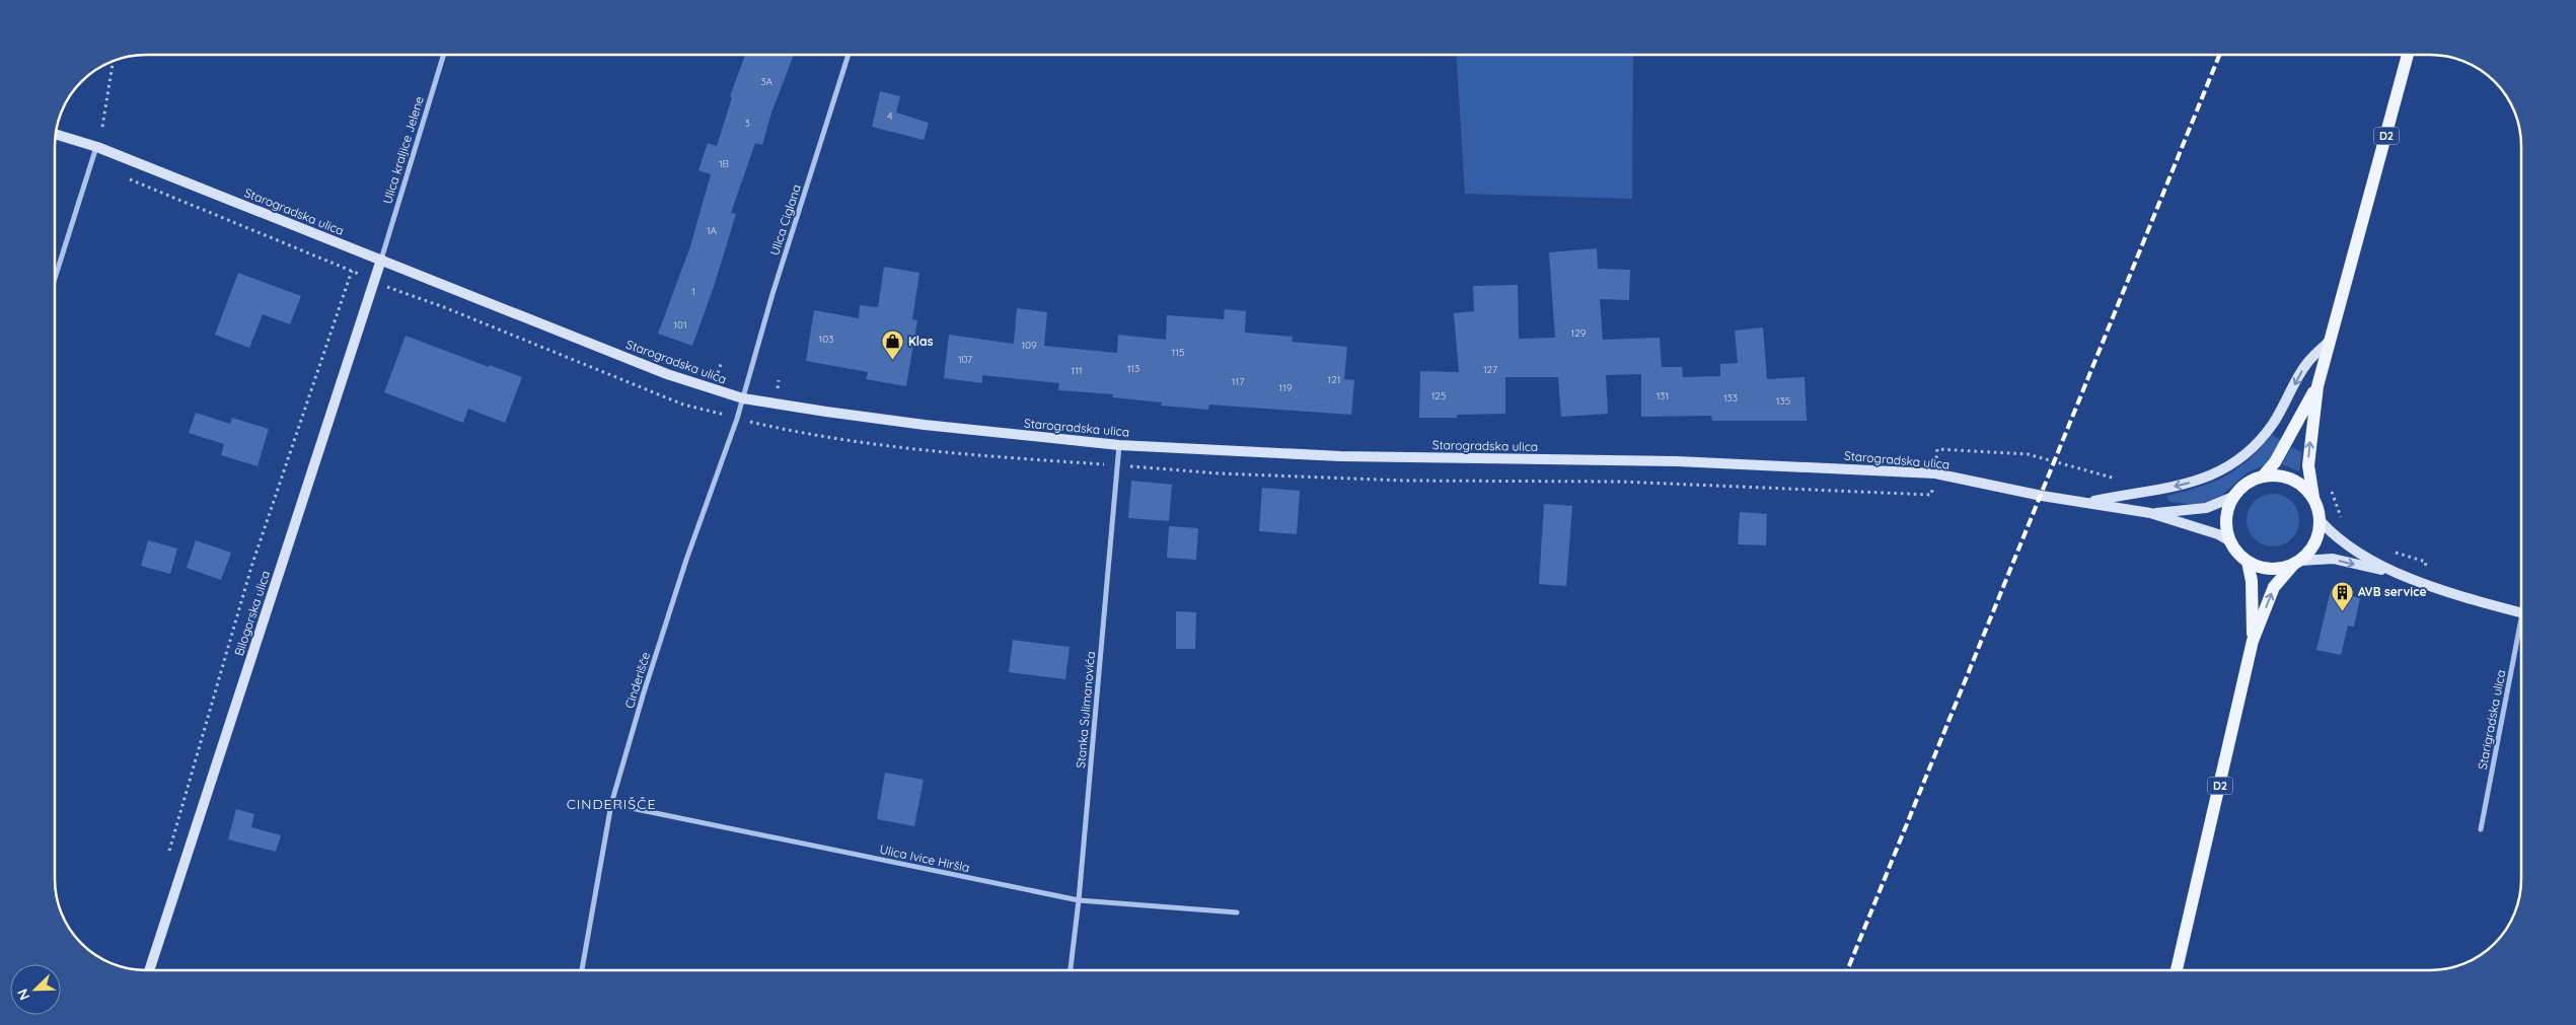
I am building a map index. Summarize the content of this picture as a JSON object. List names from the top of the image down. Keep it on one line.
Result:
{"streets":{"main road":["D2","Starogradska ulica","Bilogorska ulica"],"street":["Ulica kraljice Jelene","Ulica Ciglana","Cinderišče","Stanka Sulimanovića","Starigradska ulica","Ulica Ivice Hiršla"]},"crossings":[["D2","Starogradska ulica"],["Ulica kraljice Jelene","Starogradska ulica"],["Ulica kraljice Jelene","Bilogorska ulica"],["Starogradska ulica","Ulica Ciglana"],["Starogradska ulica","Bilogorska ulica"],["Starogradska ulica","Cinderišče"],["Starogradska ulica","Stanka Sulimanovića"],["Ulica Ciglana","Cinderišče"],["Cinderišče","Ulica Ivice Hiršla"],["Stanka Sulimanovića","Ulica Ivice Hiršla"]],"districts":["CINDERIŠČE"],"places":{"shop":["Klas"],"building":["AVB service"]},"house_numbers":["3A","4","3","1B","1A","1","101","129","103","109","115","107","113","127","111","121","117","119","125","131","133","135"],"north":"bottom left"}
